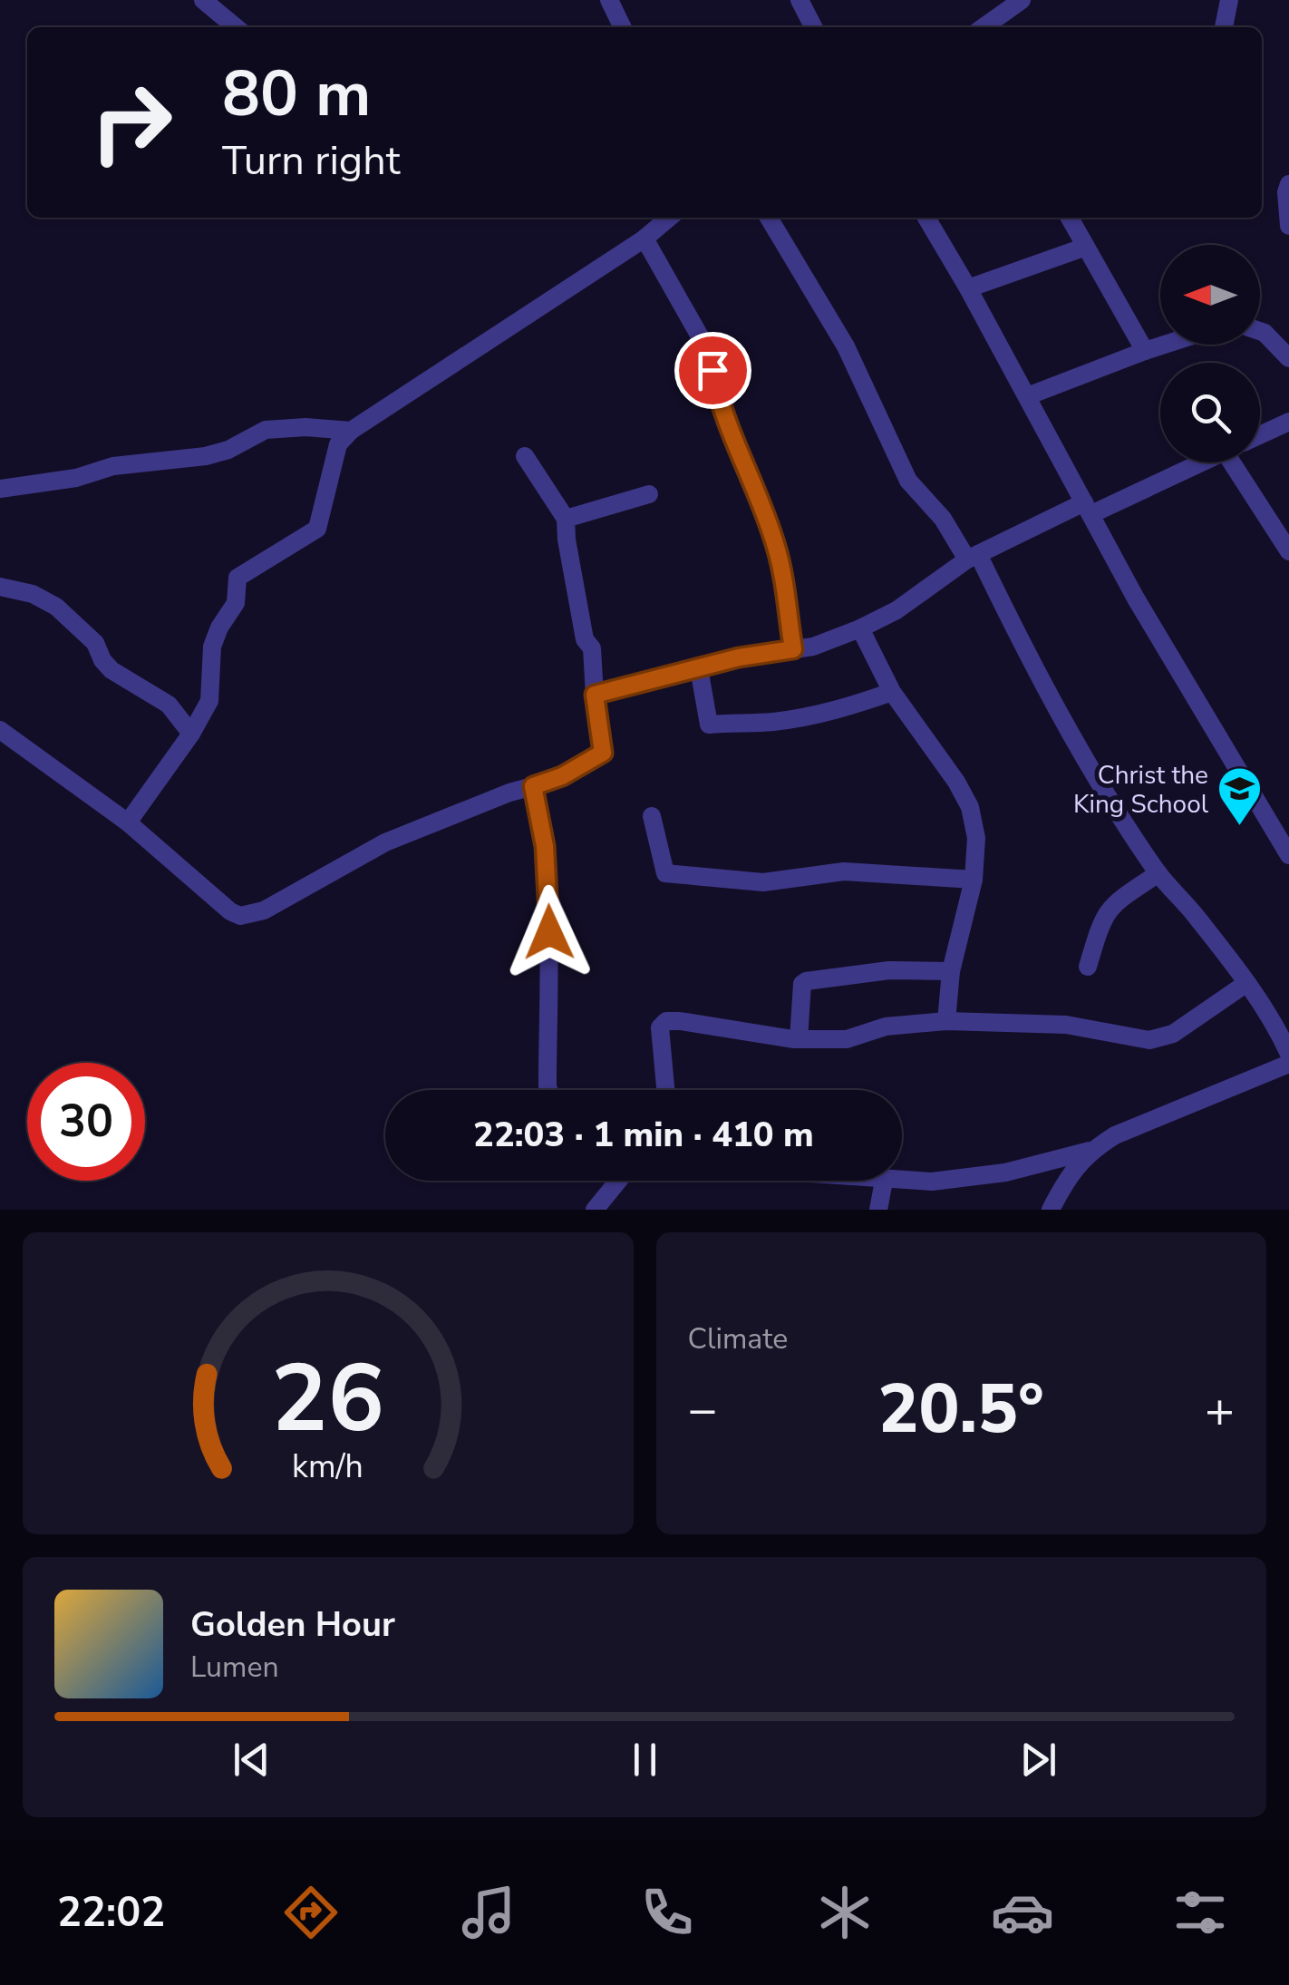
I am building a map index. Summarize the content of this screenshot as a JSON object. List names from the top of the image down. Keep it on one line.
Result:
{"places":{"school or university":["Christ the King School"]},"north":"left","page":{"turn":["80 m","Turn right"],"limit":"30","trip":"22:03 · 1 min · 410 m","tile":"Climate","heat":["−","20.5°","+"],"song":["Golden Hour","Lumen"],"tabs":"22:02","gauge":["26","km/h"]}}
